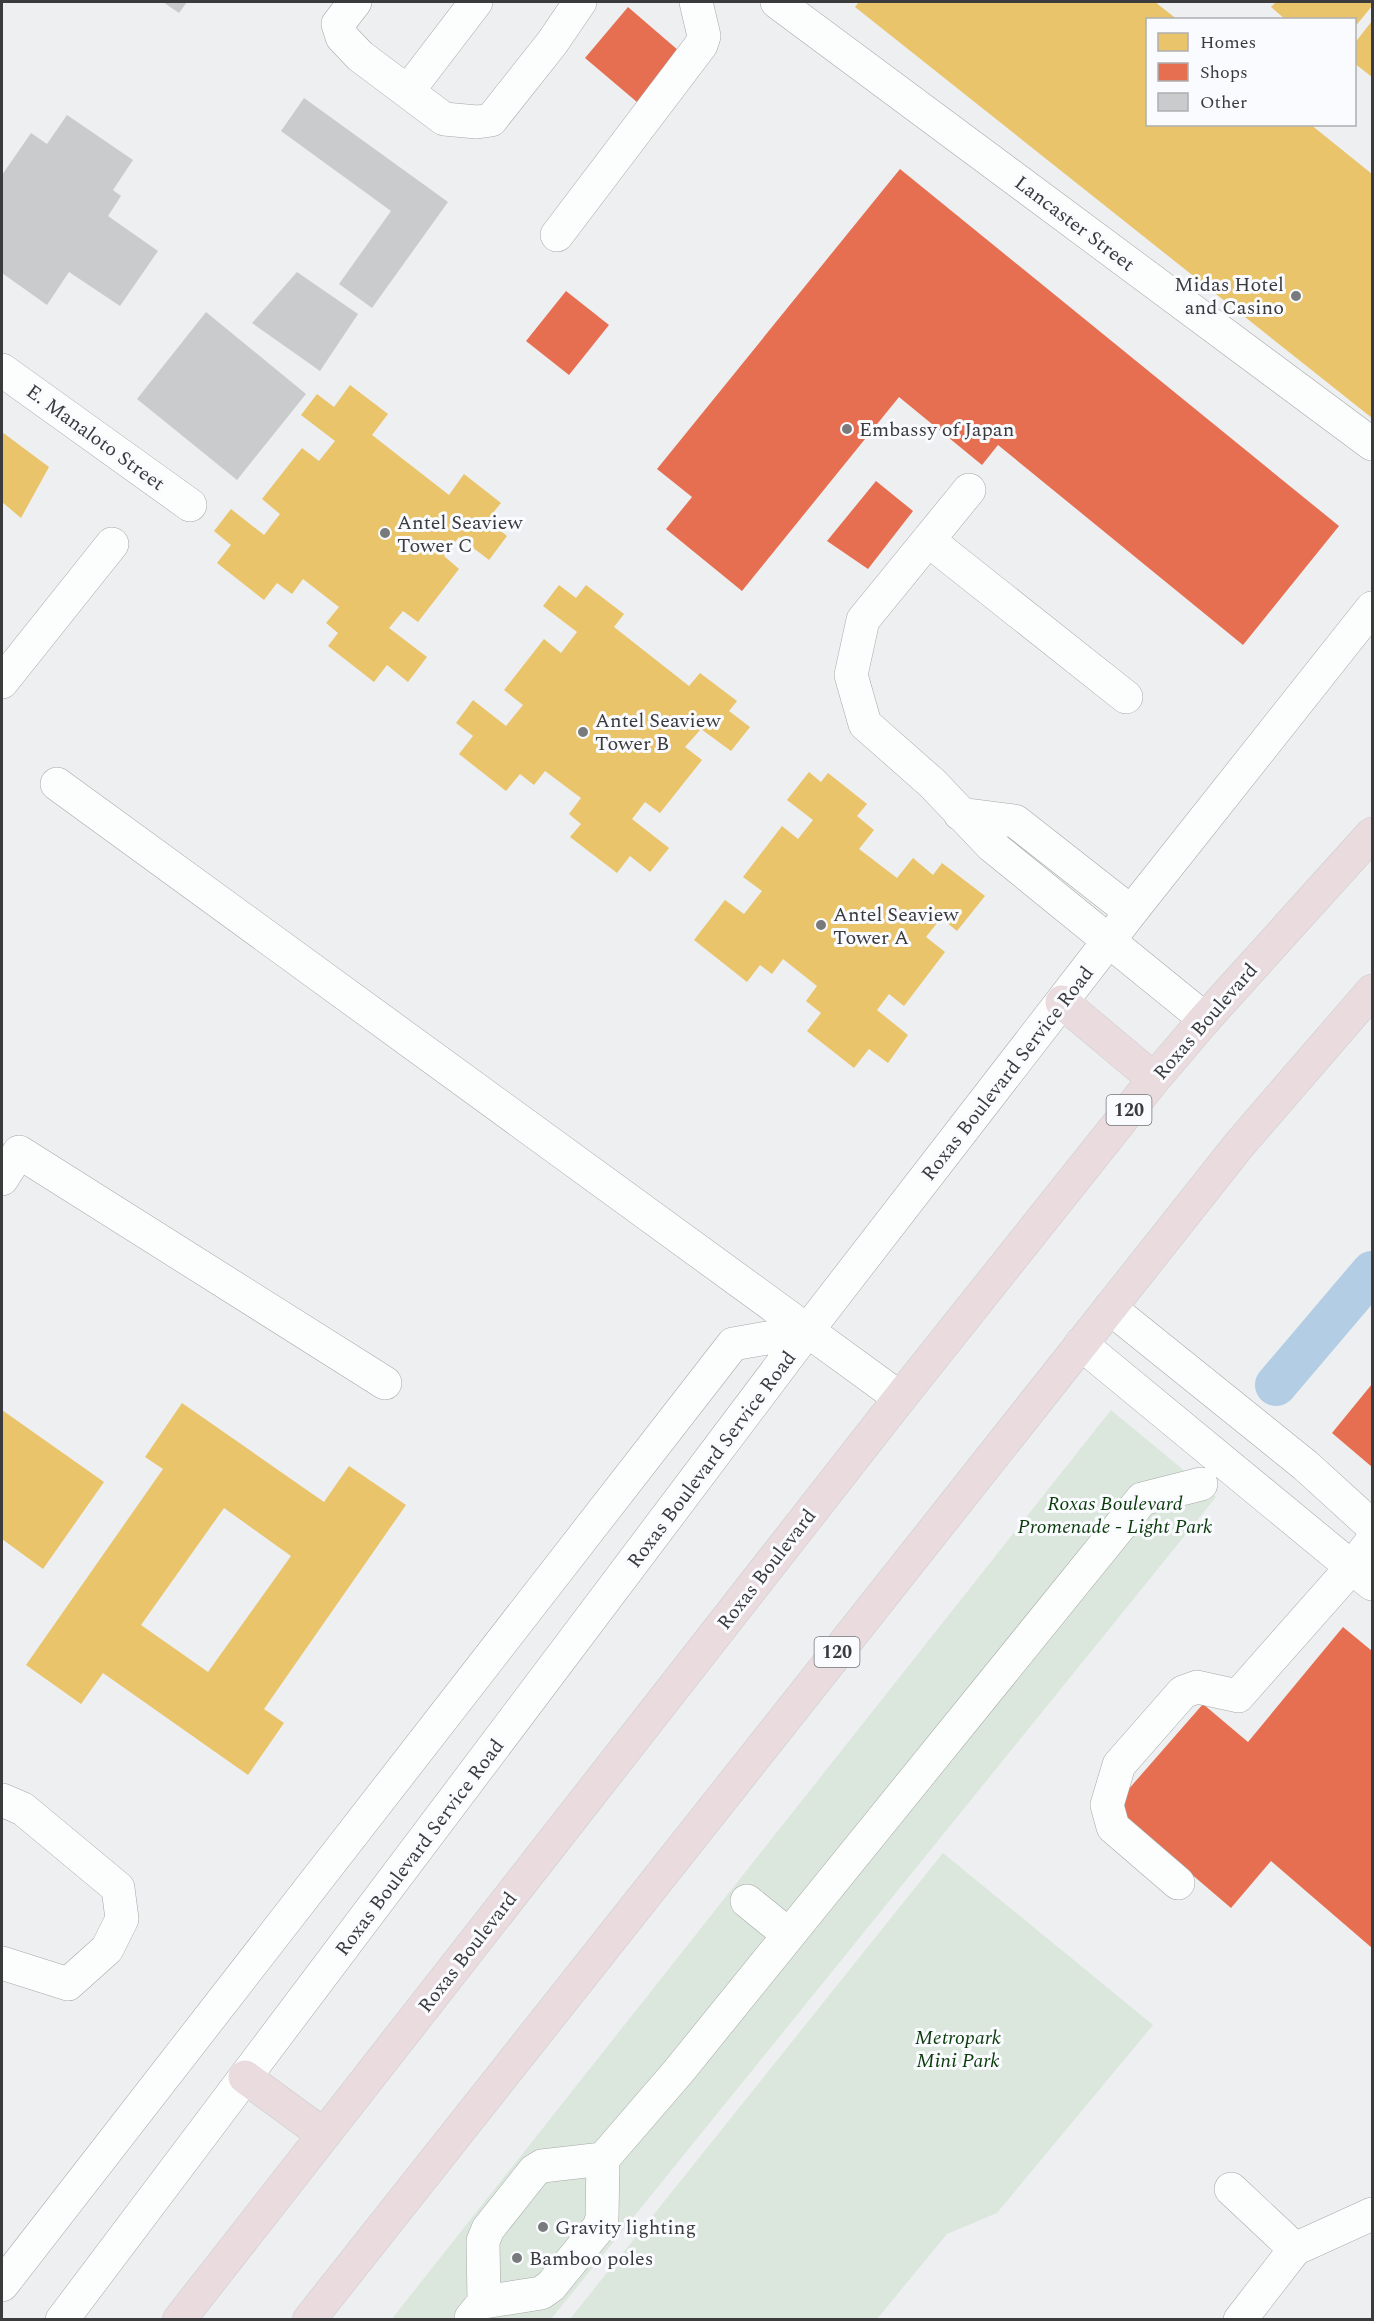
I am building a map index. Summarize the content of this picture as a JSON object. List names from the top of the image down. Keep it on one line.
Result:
{"streets":{"highway":["Roxas Boulevard","120"],"street":["Lancaster Street","E. Manaloto Street","Roxas Boulevard Service Road"]},"parks":["Roxas Boulevard Promenade - Light Park","Metropark Mini Park"],"places":["Midas Hotel and Casino","Embassy of Japan","Antel Seaview Tower C","Antel Seaview Tower B","Antel Seaview Tower A","Gravity lighting","Bamboo poles"],"legend":["Homes","Shops","Other"]}
